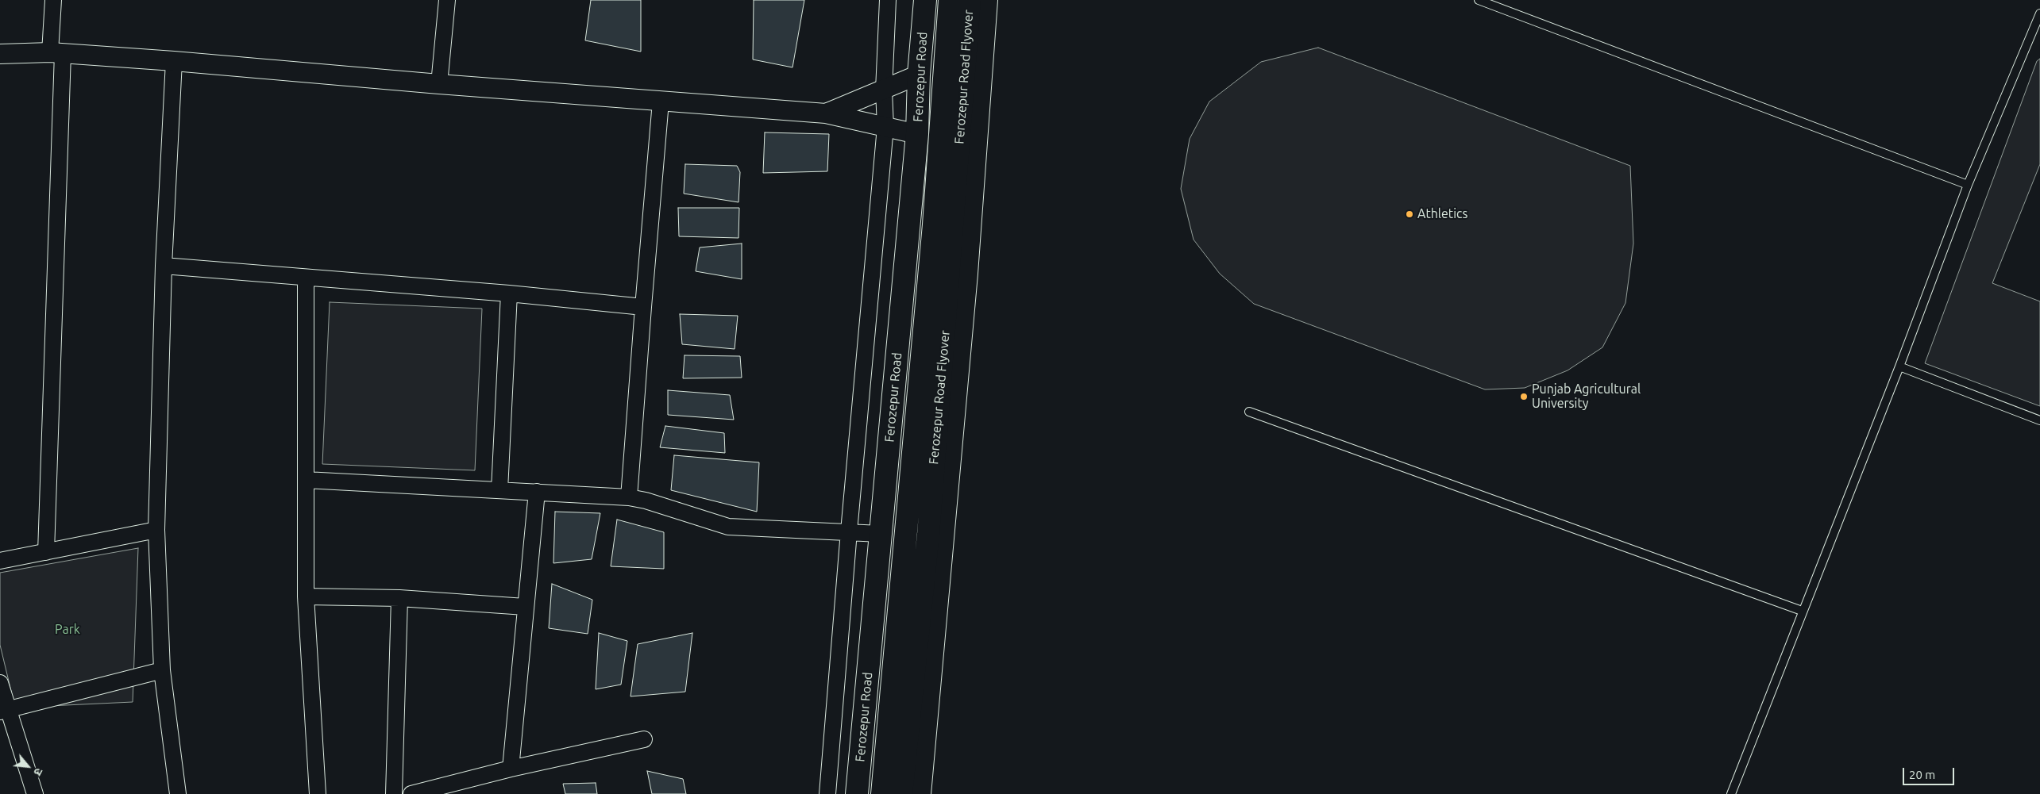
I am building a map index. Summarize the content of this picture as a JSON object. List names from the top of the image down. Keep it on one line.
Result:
{"streets":{"main road":["Ferozepur Road","Ferozepur Road Flyover"]},"parks":["Park"],"places":["Athletics","Punjab Agricultural University"],"scale_bar":"20 m","north":"bottom right"}
